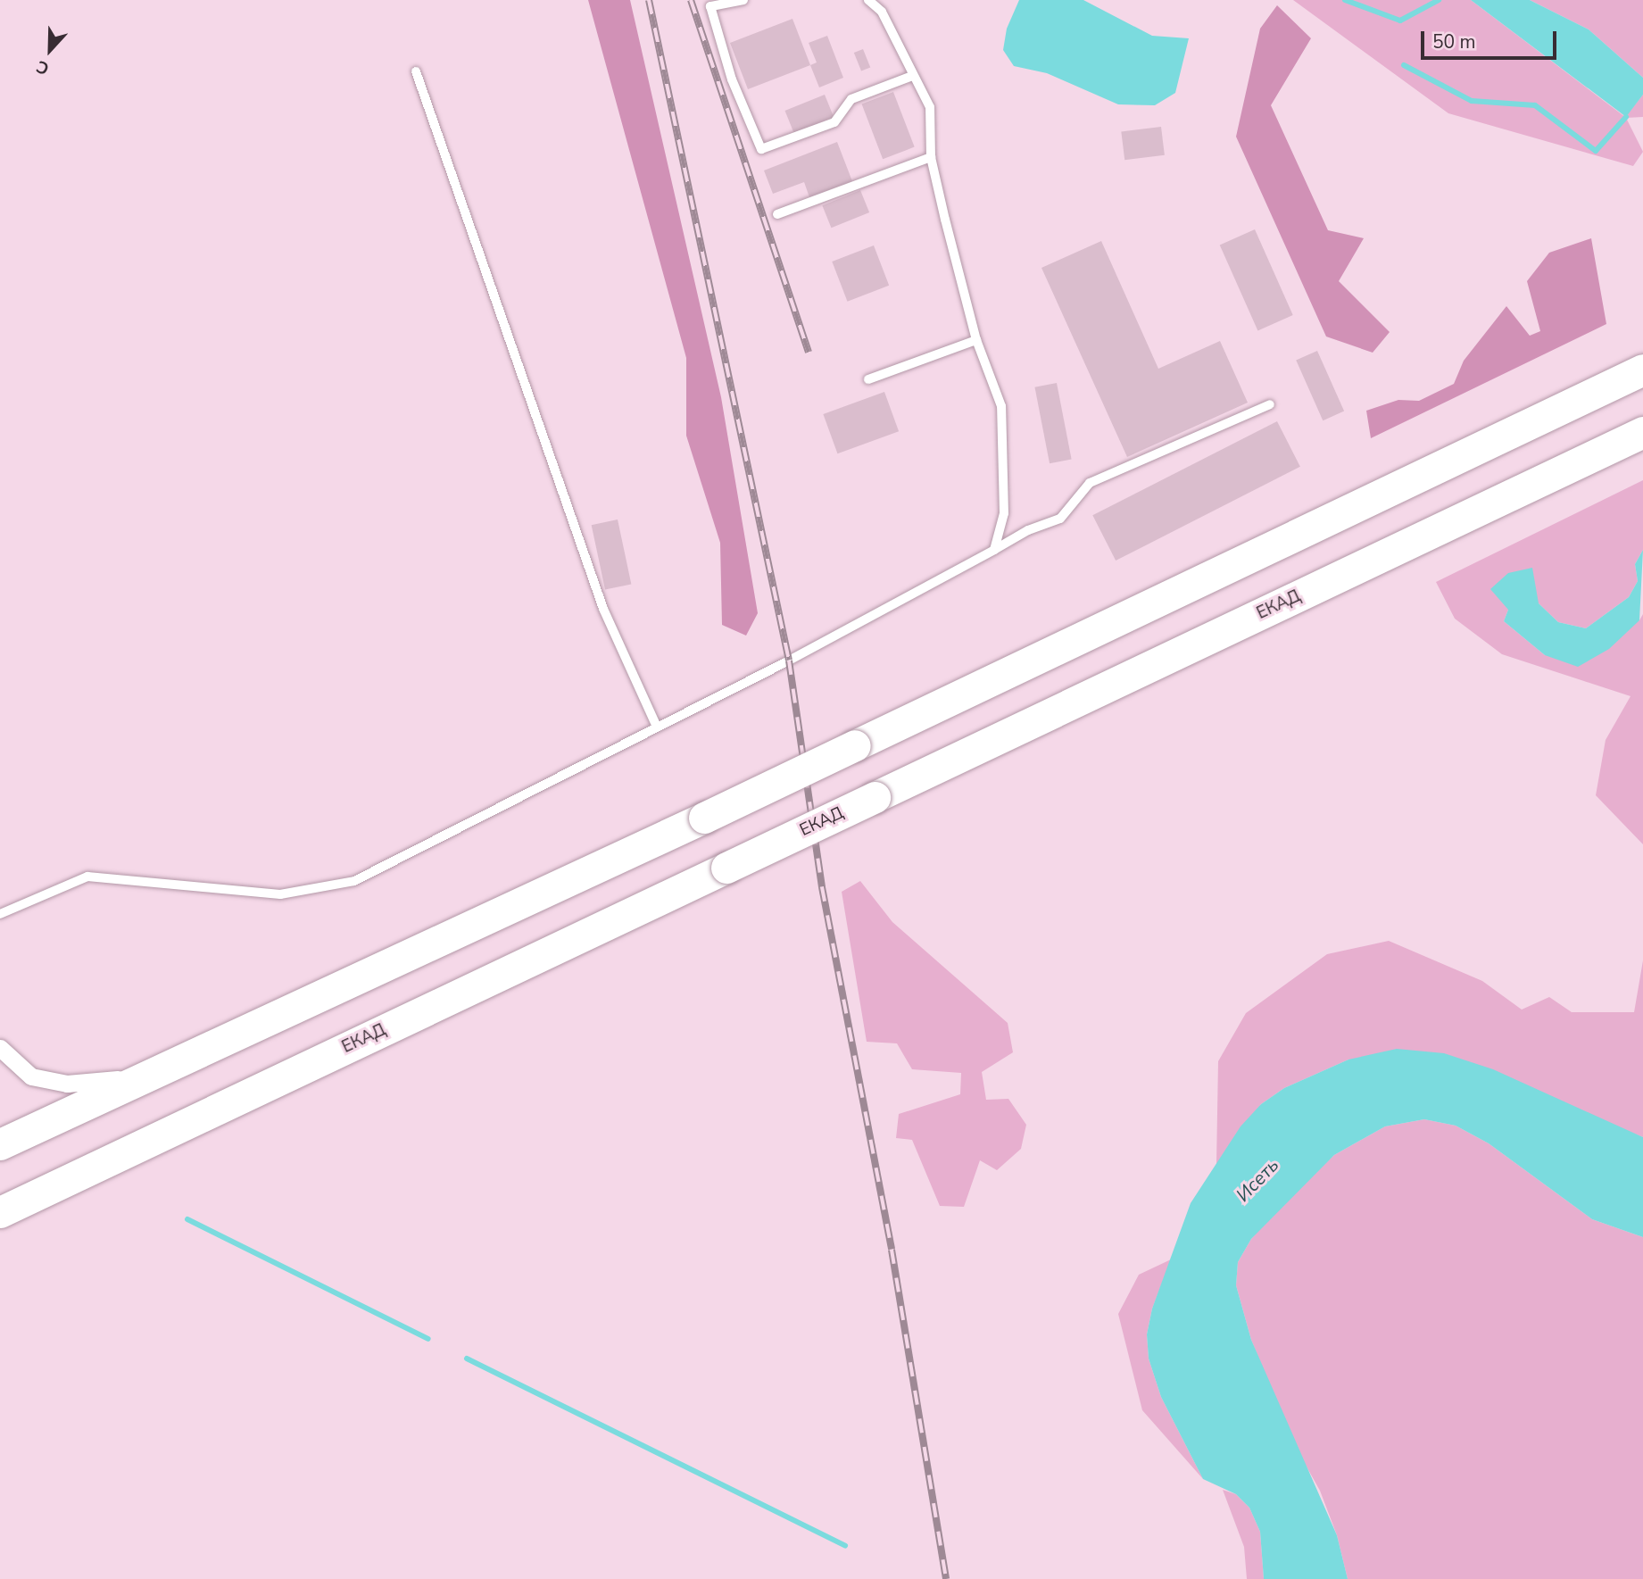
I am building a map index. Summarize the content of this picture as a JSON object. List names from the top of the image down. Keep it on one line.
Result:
{"streets":{"highway":["ЕКАД"]},"water":["Исеть"],"scale_bar":"50 m","north":"bottom"}
